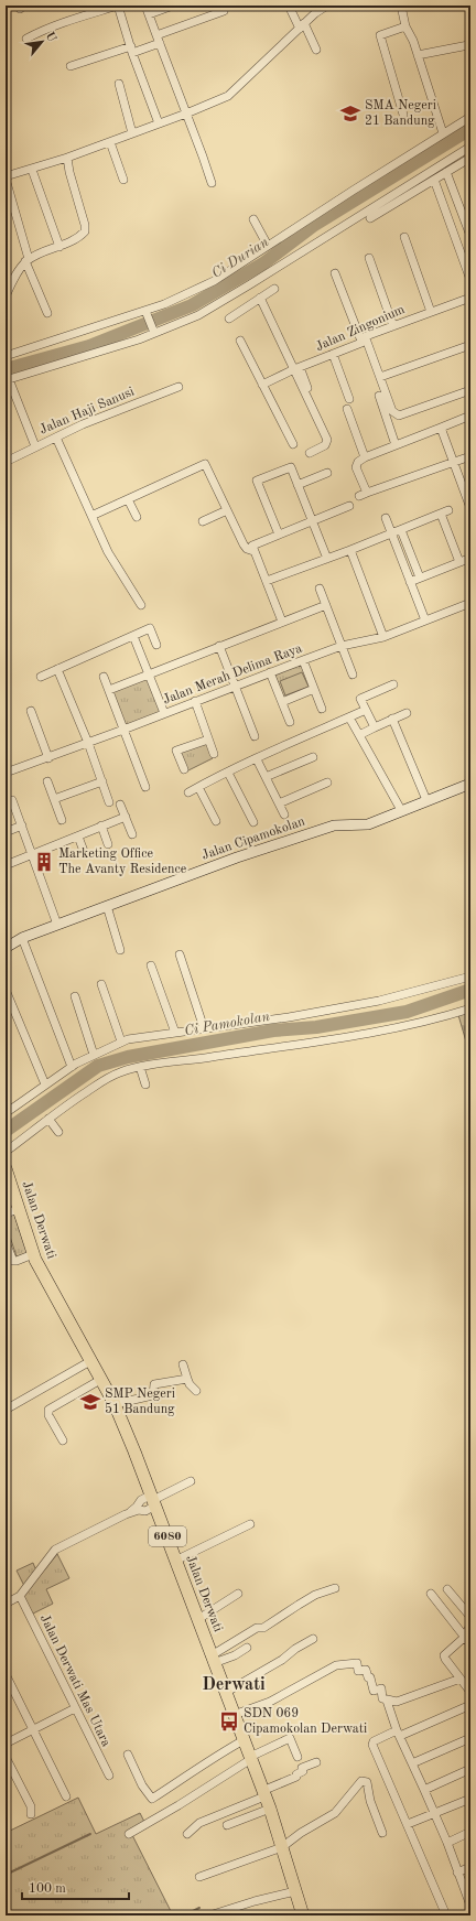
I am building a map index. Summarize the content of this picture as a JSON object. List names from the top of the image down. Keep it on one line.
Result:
{"streets":{"main road":["Jalan Derwati","6080"],"street":["Jalan Zingonium","Jalan Haji Sanusi","Jalan Merah Delima Raya","Jalan Cipamokolan","Jalan Derwati Mas Utara"]},"districts":["Derwati"],"water":["Ci Durian","Ci Pamokolan"],"places":{"school or university":["SMA Negeri 21 Bandung","SMP Negeri 51 Bandung"],"building":["Marketing Office The Avanty Residence"],"bus stop":["SDN 069 Cipamokolan Derwati"]},"scale_bar":"100 m","north":"top right"}
